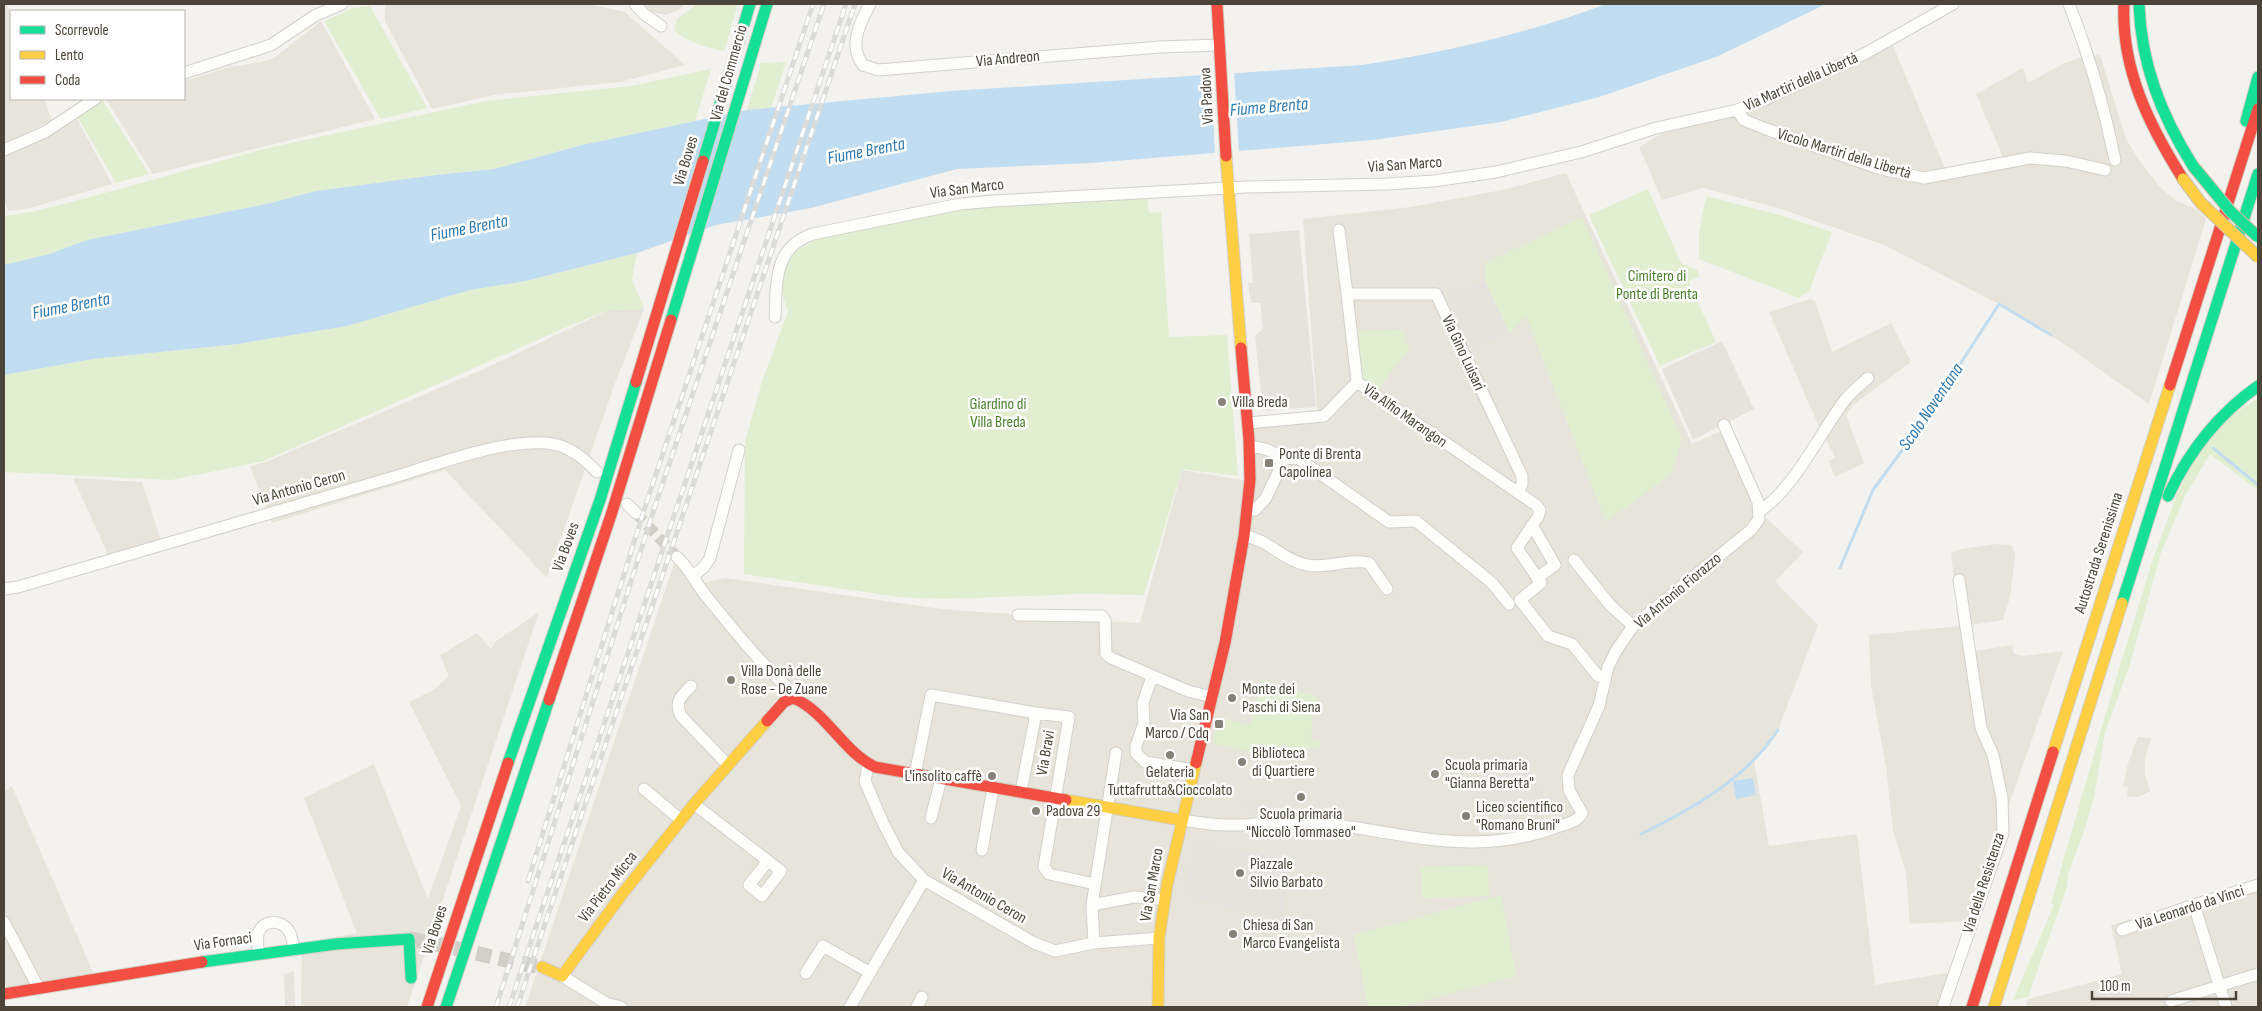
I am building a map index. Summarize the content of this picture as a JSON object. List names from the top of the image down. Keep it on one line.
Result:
{"streets":{"main road":["Via del Commercio","Via Padova","Via Boves","Via San Marco","Autostrada Serenissima","Via Bravi","Via Pietro Micca","Via Fornaci"],"street":["Via Andreon","Via Martiri della Libertà","Vicolo Martiri della Libertà","Via Gino Luisari","Via Alfio Marangon","Via Antonio Ceron","Via Antonio Fiorazzo","Via della Resistenza","Via Leonardo da Vinci"]},"crossings":[["Via Andreon","Via Padova"],["Via del Commercio","Via Boves"],["Via Martiri della Libertà","Vicolo Martiri della Libertà"],["Via Martiri della Libertà","Via San Marco"],["Via Padova","Via San Marco"],["Via San Marco","Via Alfio Marangon"],["Via San Marco","Via Antonio Ceron"],["Via San Marco","Via Antonio Fiorazzo"],["Via San Marco","Via Bravi"],["Via Gino Luisari","Via Alfio Marangon"],["Via Antonio Ceron","Via Bravi"],["Via Antonio Fiorazzo","Via Bravi"],["Via Bravi","Via Pietro Micca"]],"water":["Fiume Brenta","Scolo Noventana"],"parks":["Cimitero di Ponte di Brenta","Giardino di Villa Breda"],"places":{"other":["Villa Breda","Villa Donà delle Rose - De Zuane","Monte dei Paschi di Siena","Gelateria Tuttafrutta&Cioccolato","Biblioteca di Quartiere","Scuola primaria \"Gianna Beretta\"","L'insolito caffè","Scuola primaria \"Niccolò Tommaseo\"","Padova 29","Liceo scientifico \"Romano Bruni\"","Piazzale Silvio Barbato","Chiesa di San Marco Evangelista"],"transit":["Ponte di Brenta Capolinea","Via San Marco / Cdq"]},"legend":["Scorrevole","Lento","Coda"],"scale_bar":"100 m"}
